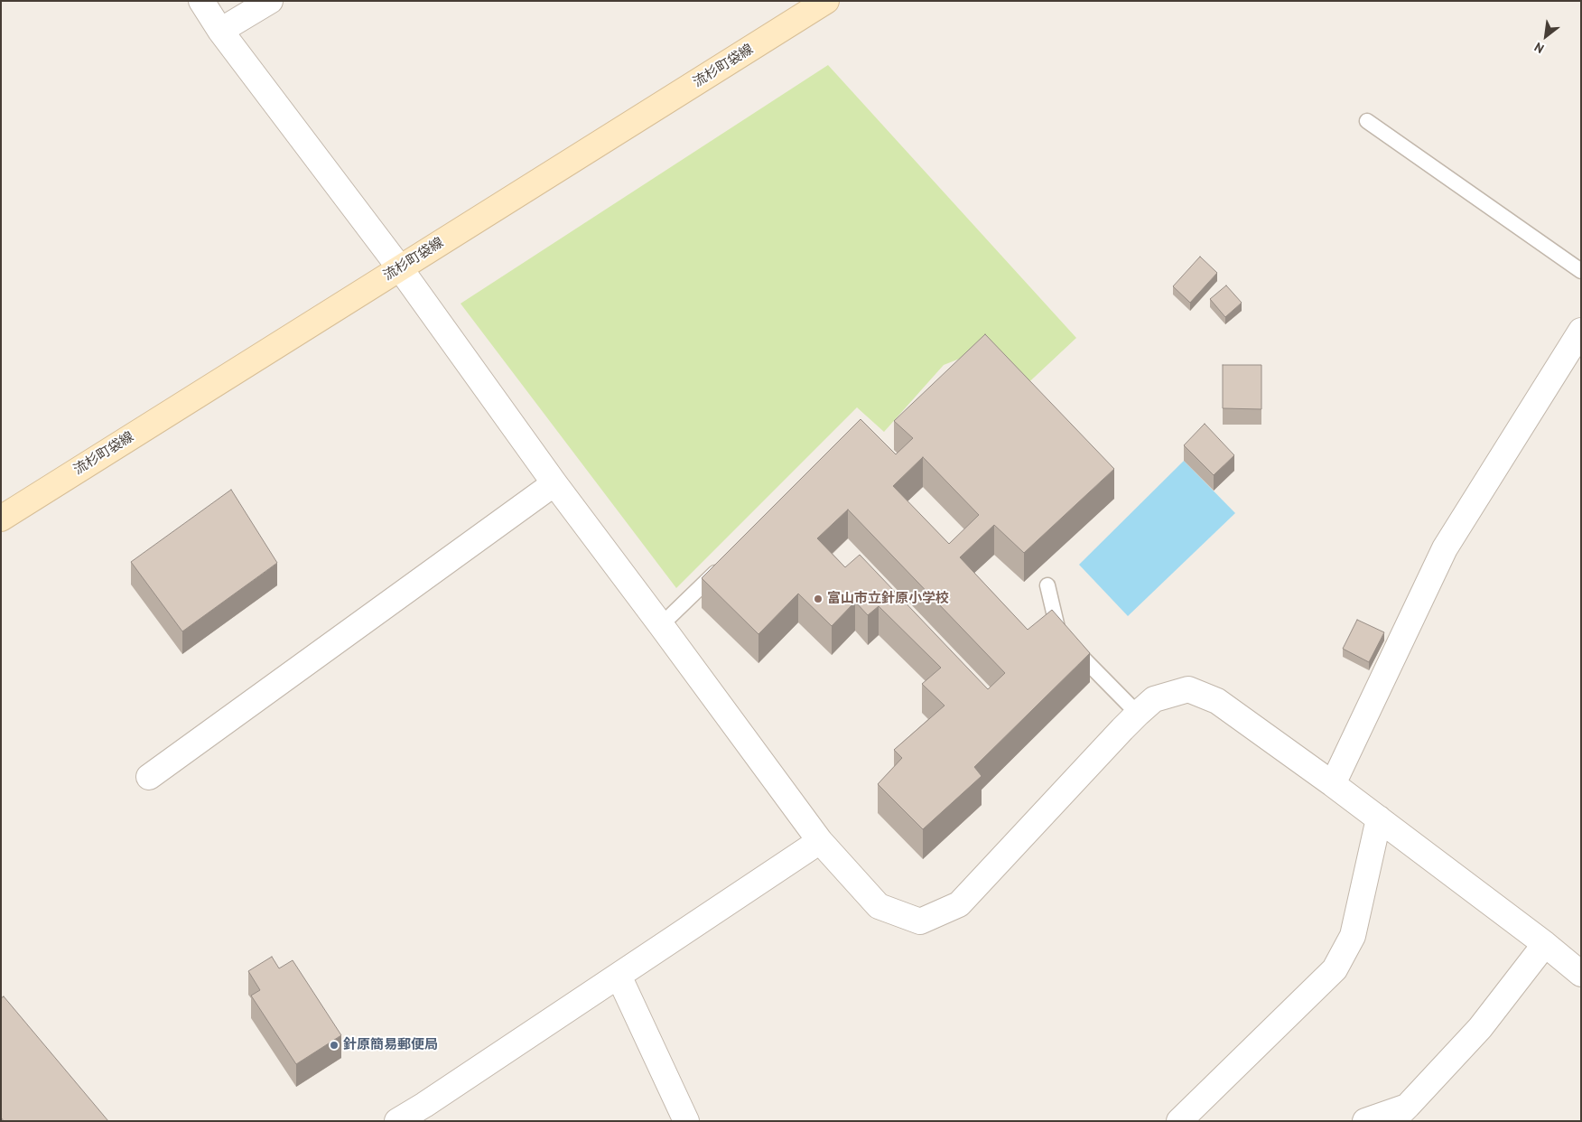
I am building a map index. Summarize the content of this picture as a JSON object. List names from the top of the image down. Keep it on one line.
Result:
{"streets":{"main road":["流杉町袋線"]},"places":["富山市立針原小学校","針原簡易郵便局"],"north":"bottom left"}
